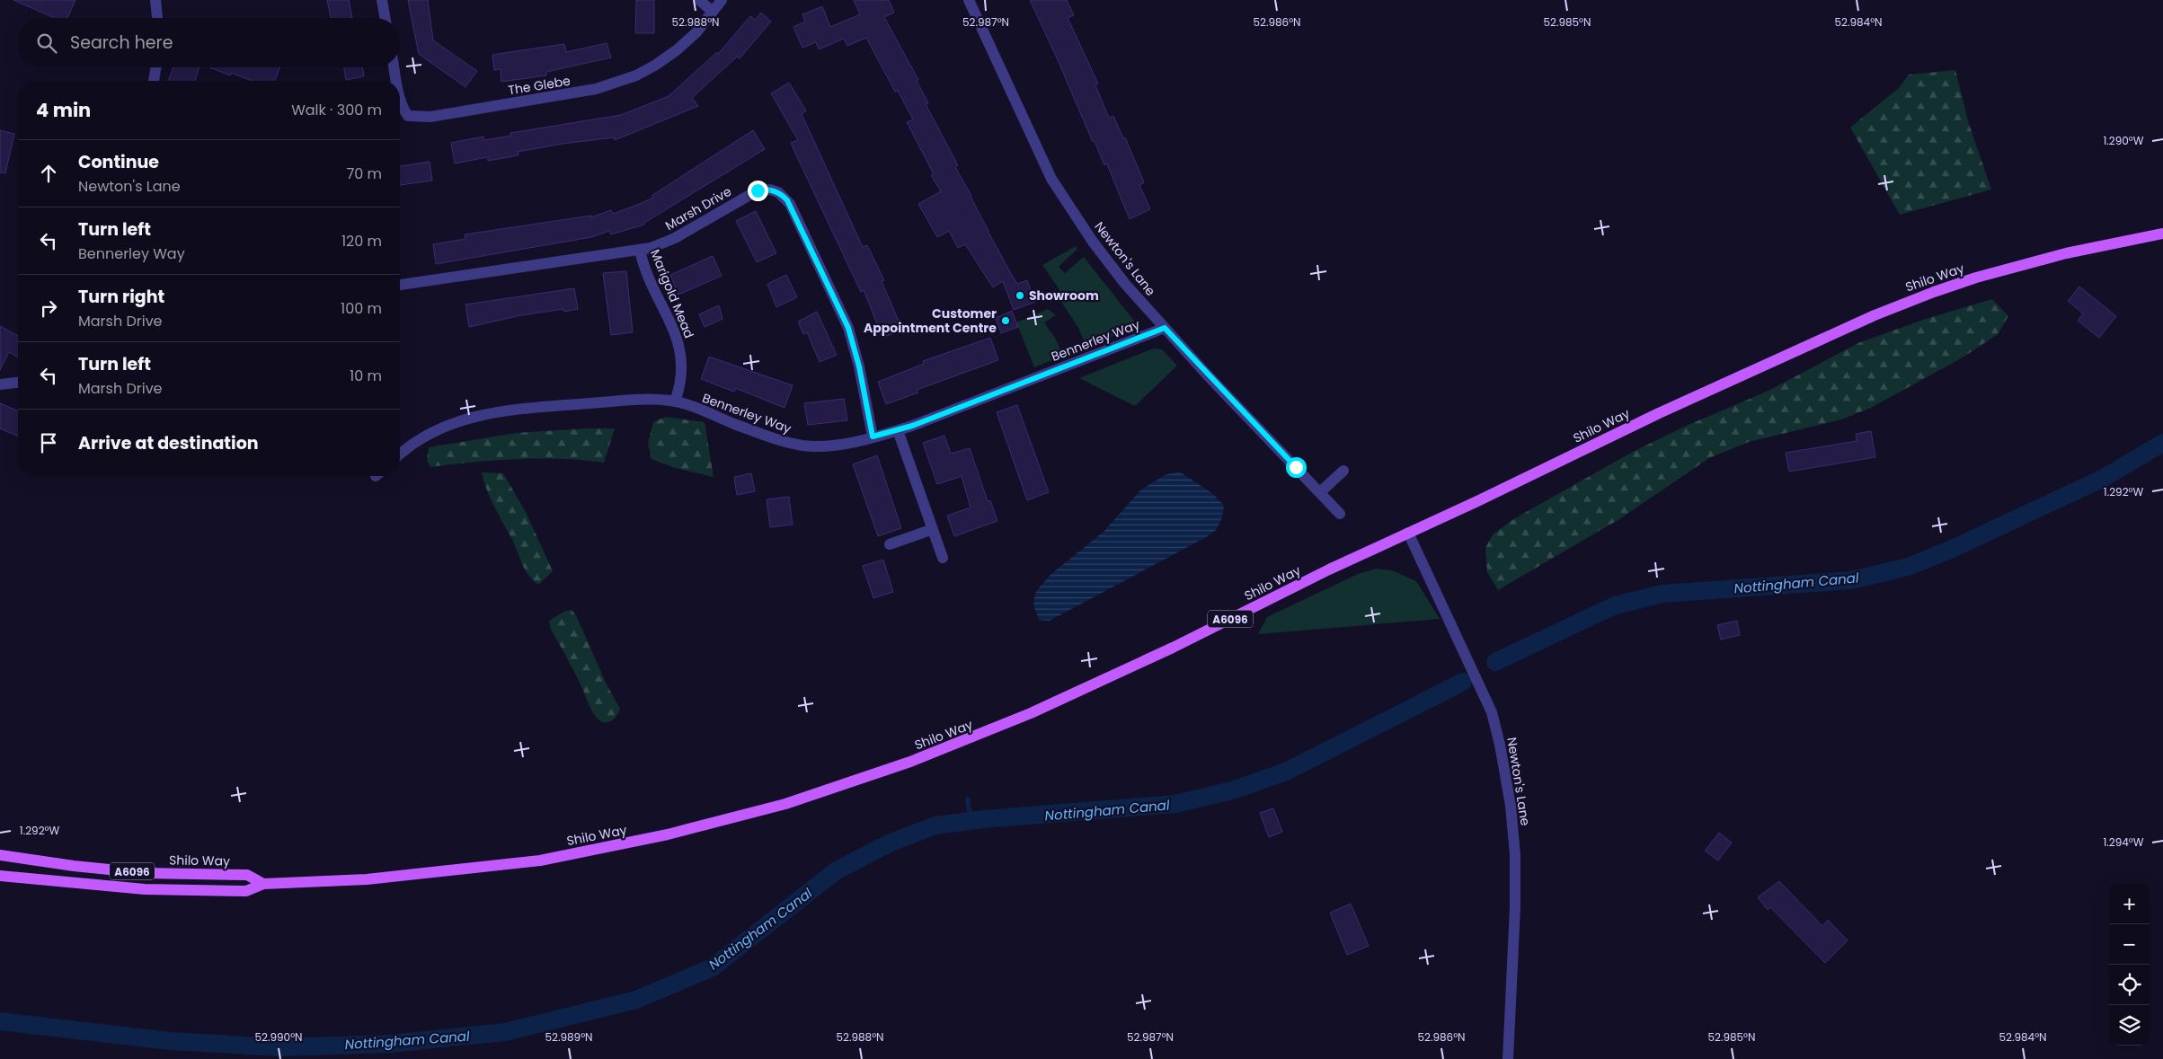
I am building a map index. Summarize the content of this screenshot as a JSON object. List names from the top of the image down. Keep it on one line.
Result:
{"streets":{"main road":["Shilo Way","A6096"],"street":["The Glebe","Marsh Drive","Newton's Lane","Marigold Mead","Bennerley Way"]},"crossings":[["Marsh Drive","Marigold Mead"],["Marsh Drive","Bennerley Way"],["Newton's Lane","Shilo Way"],["Newton's Lane","Bennerley Way"],["Marigold Mead","Bennerley Way"]],"water":["Nottingham Canal"],"places":["Showroom","Customer Appointment Centre"],"page":{"search":"Search here","heading":["4 min","Walk · 300 m"],"list":[["Continue","Newton's Lane","70 m"],["Turn left","Bennerley Way","120 m"],["Turn right","Marsh Drive","100 m"],["Turn left","Marsh Drive","10 m"],"Arrive at destination"],"map_buttons":["+","−"]},"coordinates":["52.986°N","52.988°N","52.987°N","52.985°N","52.984°N","1.290°W","1.292°W","1.294°W","52.990°N","52.989°N"]}
